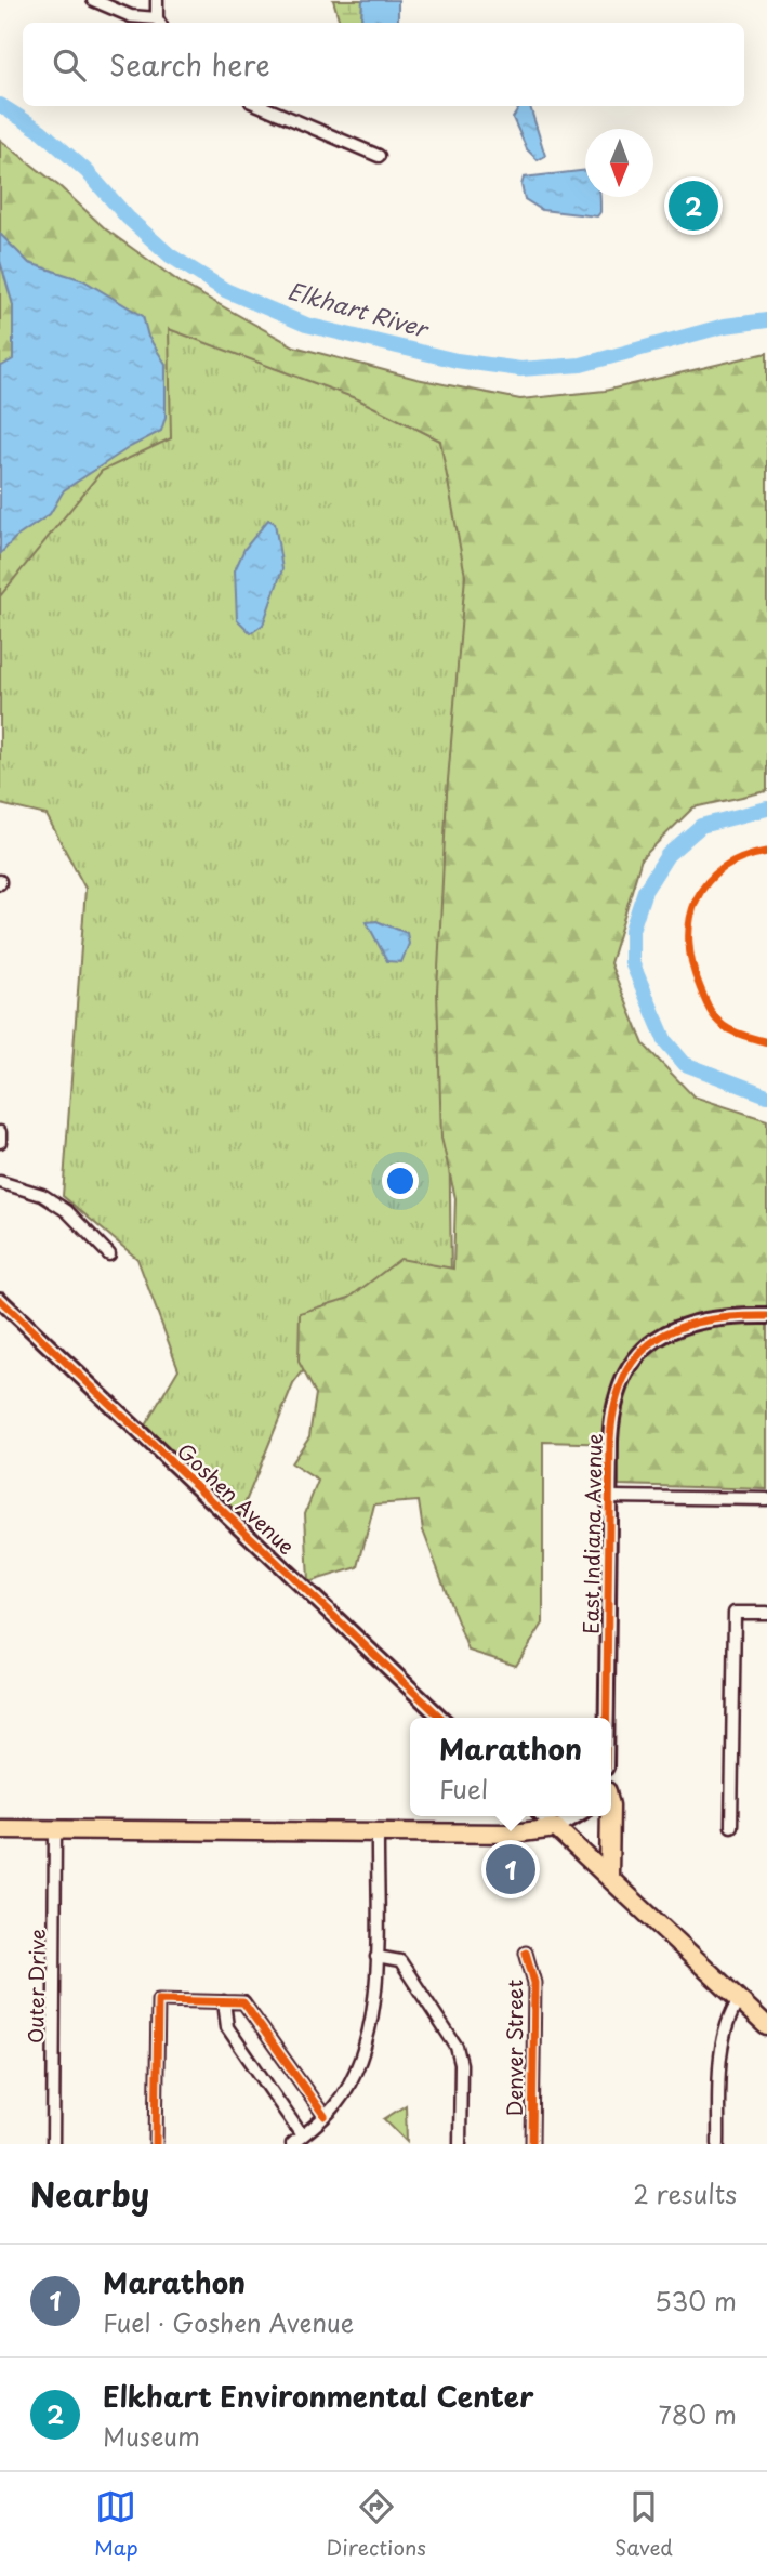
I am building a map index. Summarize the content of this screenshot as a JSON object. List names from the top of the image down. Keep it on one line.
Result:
{"streets":{"street":["Goshen Avenue","East Indiana Avenue","Outer Drive","Denver Street"]},"water":["Elkhart River"],"north":"bottom","page":{"search":"Search here","pins":["2","1"],"popup":["Marathon","Fuel"],"heading":["Nearby","2 results"],"list":[{"mark":"1","name":"Marathon","note":"Fuel · Goshen Avenue","value":"530 m"},{"mark":"2","name":"Elkhart Environmental Center","note":"Museum","value":"780 m"}],"nav":["Map","Directions","Saved"]}}
